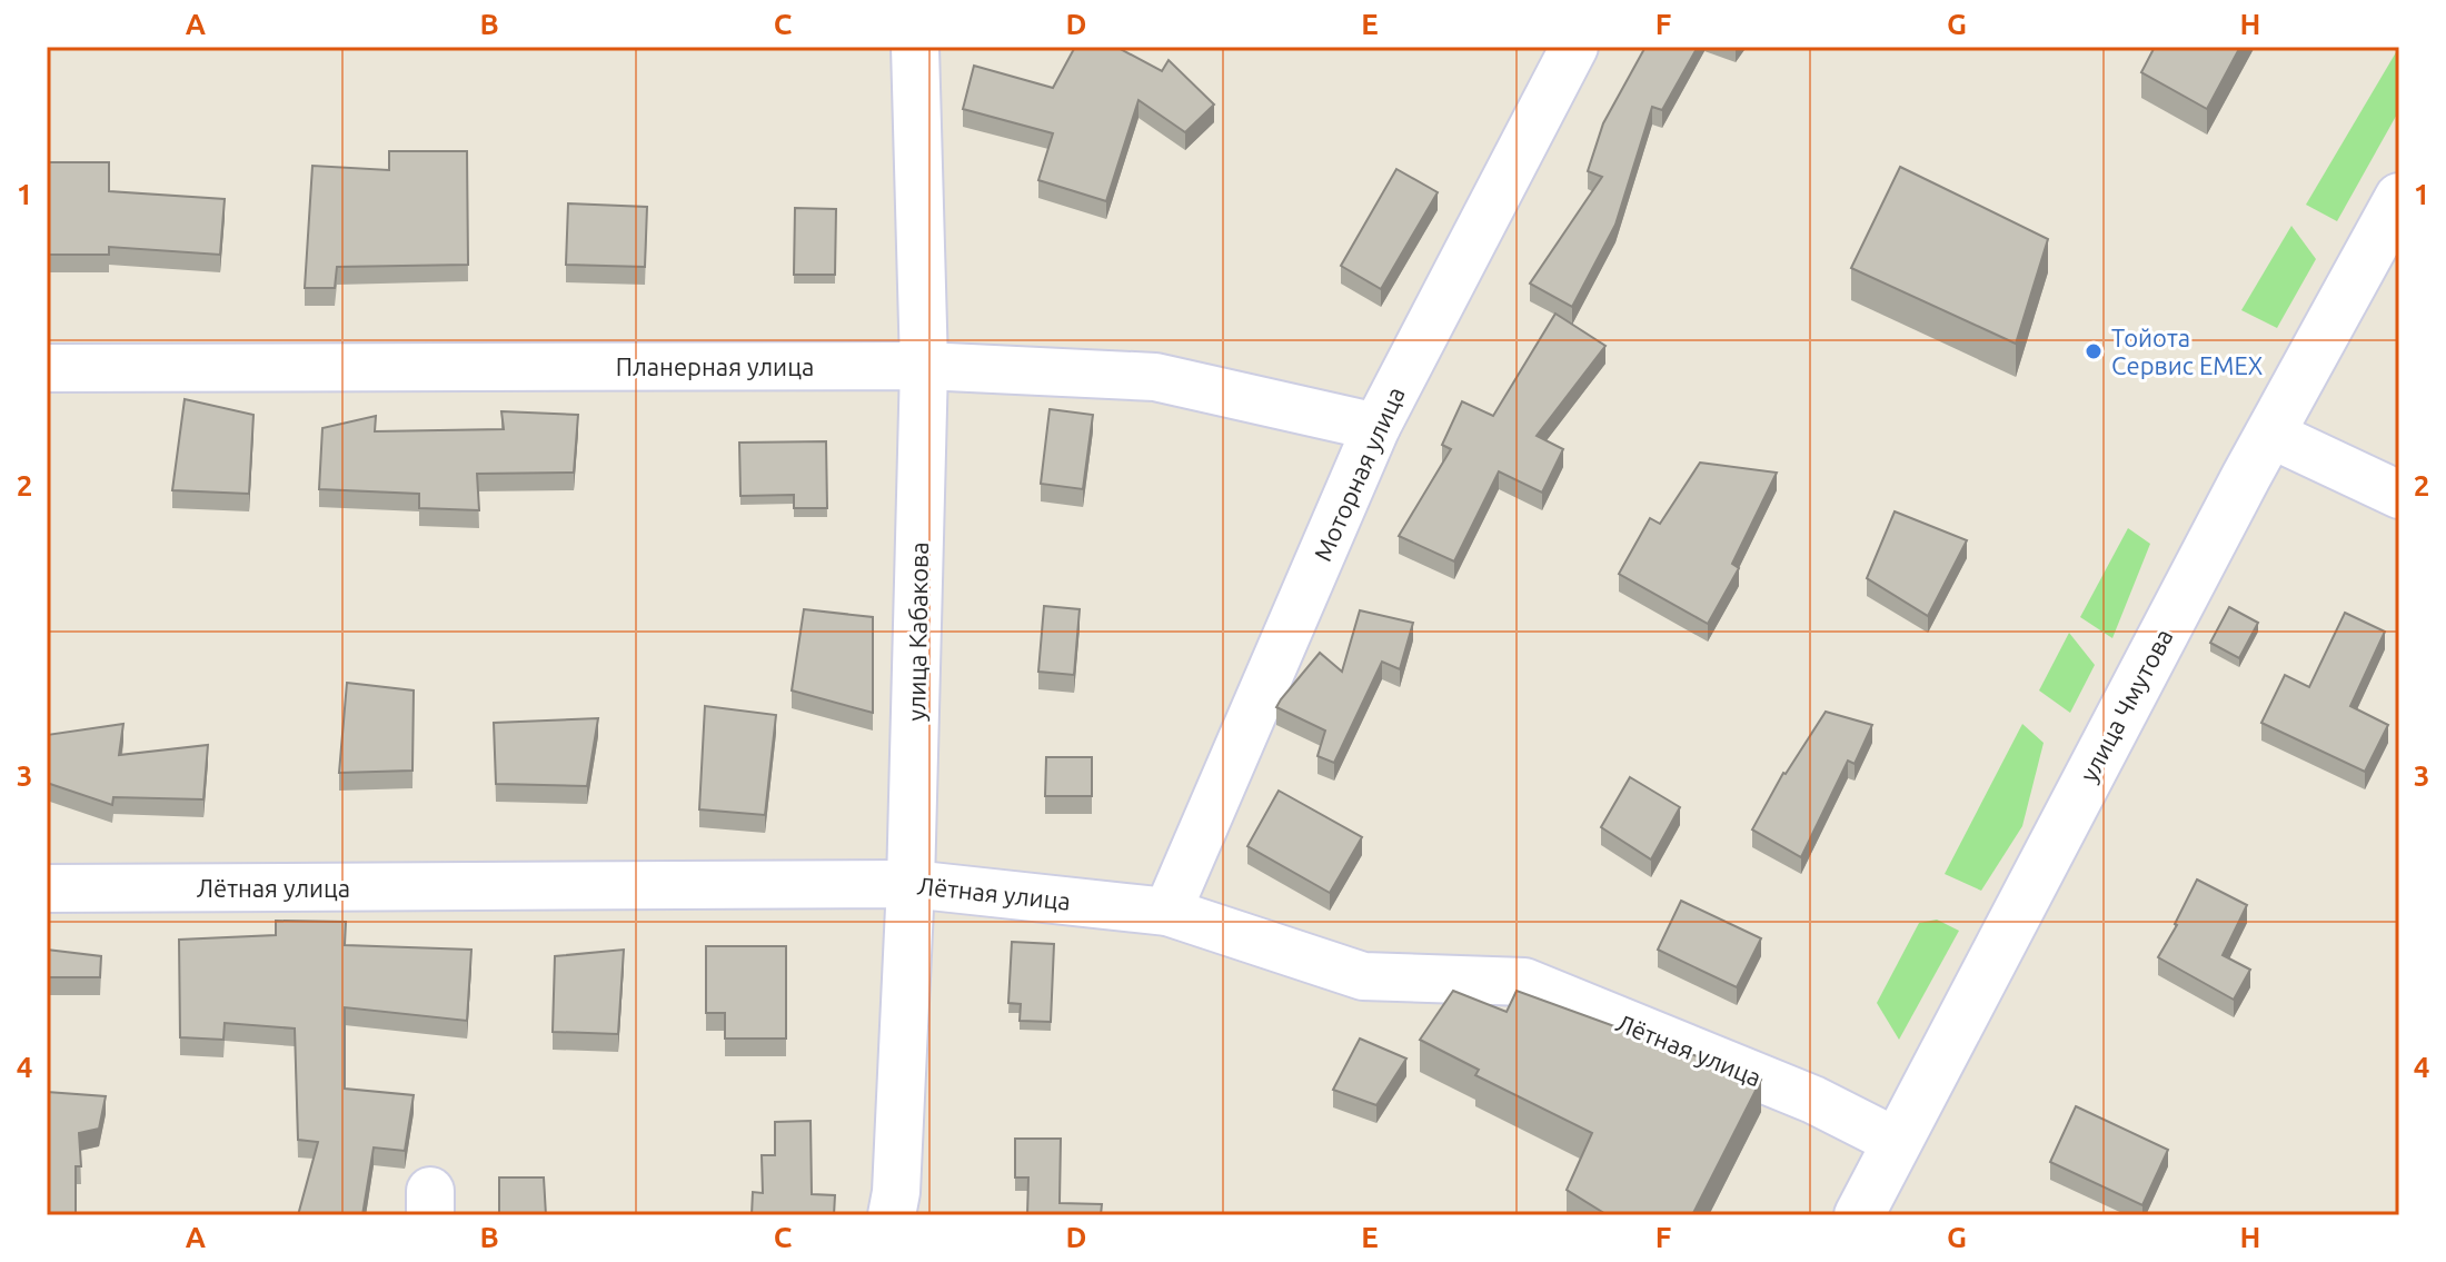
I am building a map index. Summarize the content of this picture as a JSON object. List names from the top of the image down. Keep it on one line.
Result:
{"streets":{"main road":["улица Чмутова"],"street":["Планерная улица","Моторная улица","улица Кабакова","Лётная улица"]},"crossings":[["Планерная улица","Моторная улица"],["Планерная улица","улица Кабакова"],["Моторная улица","Лётная улица"],["улица Кабакова","Лётная улица"],["улица Чмутова","Лётная улица"]],"places":["Тойота Сервис EMEX"],"grid":{"columns":["A","B","C","D","E","F","G","H"],"rows":["1","2","3","4"]}}
